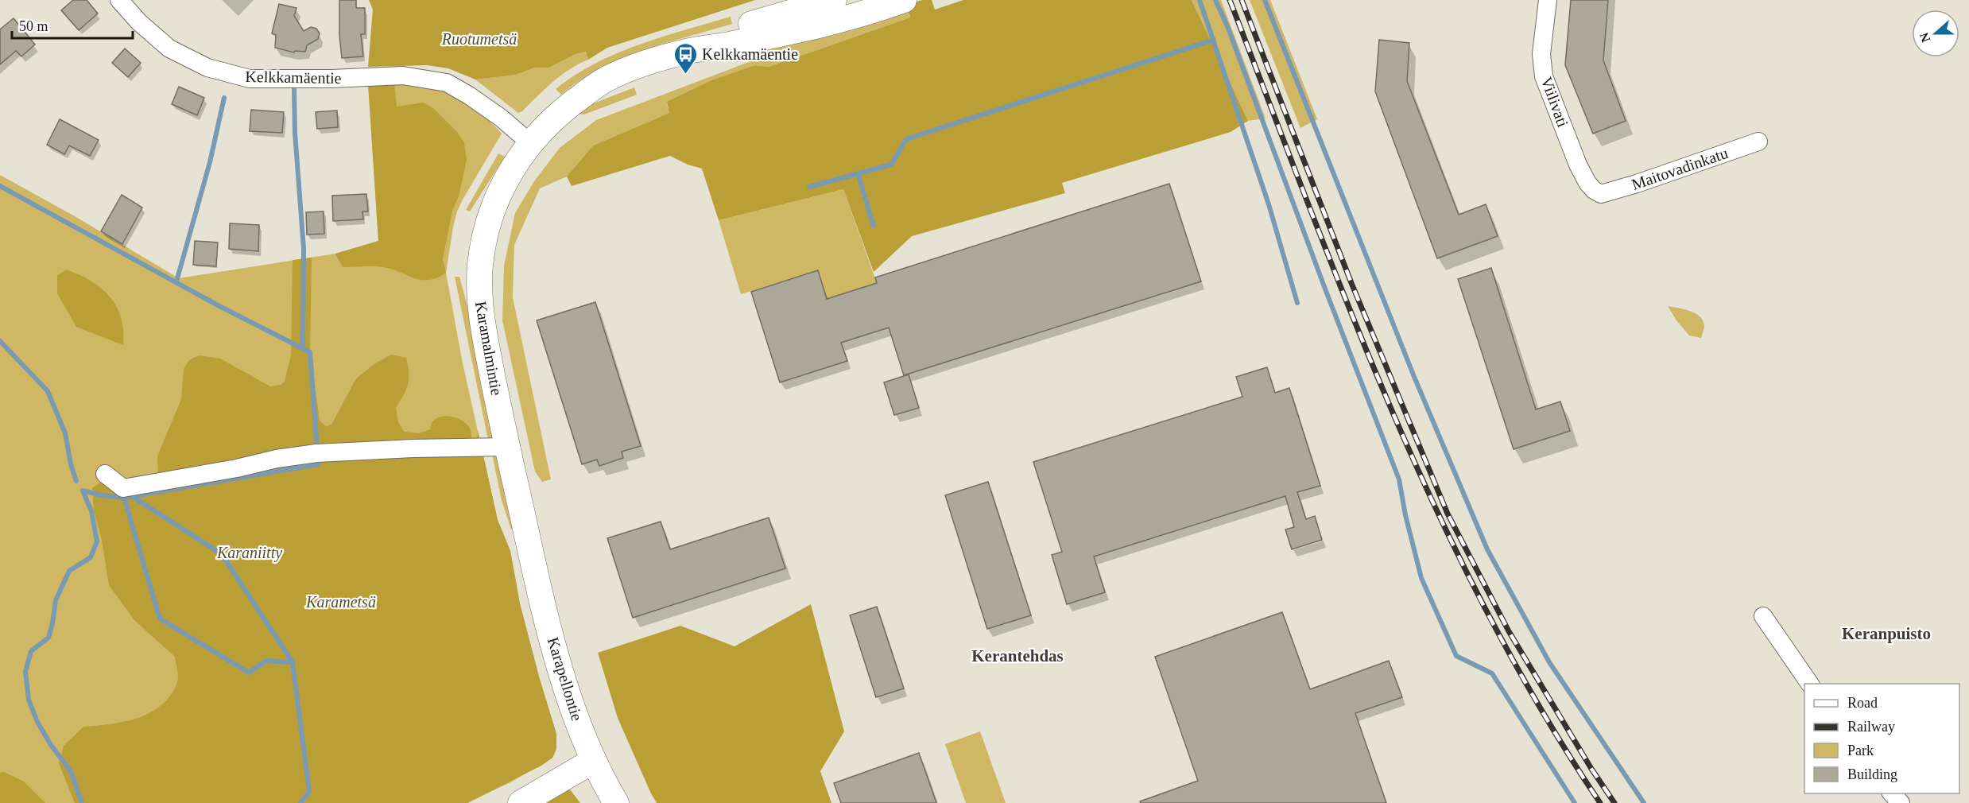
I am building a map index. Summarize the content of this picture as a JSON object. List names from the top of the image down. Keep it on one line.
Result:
{"streets":{"street":["Kelkkamäentie","Viilivati","Maitovadinkatu","Karamalmintie","Karapellontie"]},"crossings":[["Kelkkamäentie","Karamalmintie"],["Viilivati","Maitovadinkatu"],["Karamalmintie","Karapellontie"]],"districts":["Keranpuisto","Kerantehdas"],"parks":["Ruotumetsä","Karaniitty","Karametsä"],"places":{"bus stop":["Kelkkamäentie"]},"legend":["Road","Railway","Park","Building"],"scale_bar":"50 m","north":"left"}
